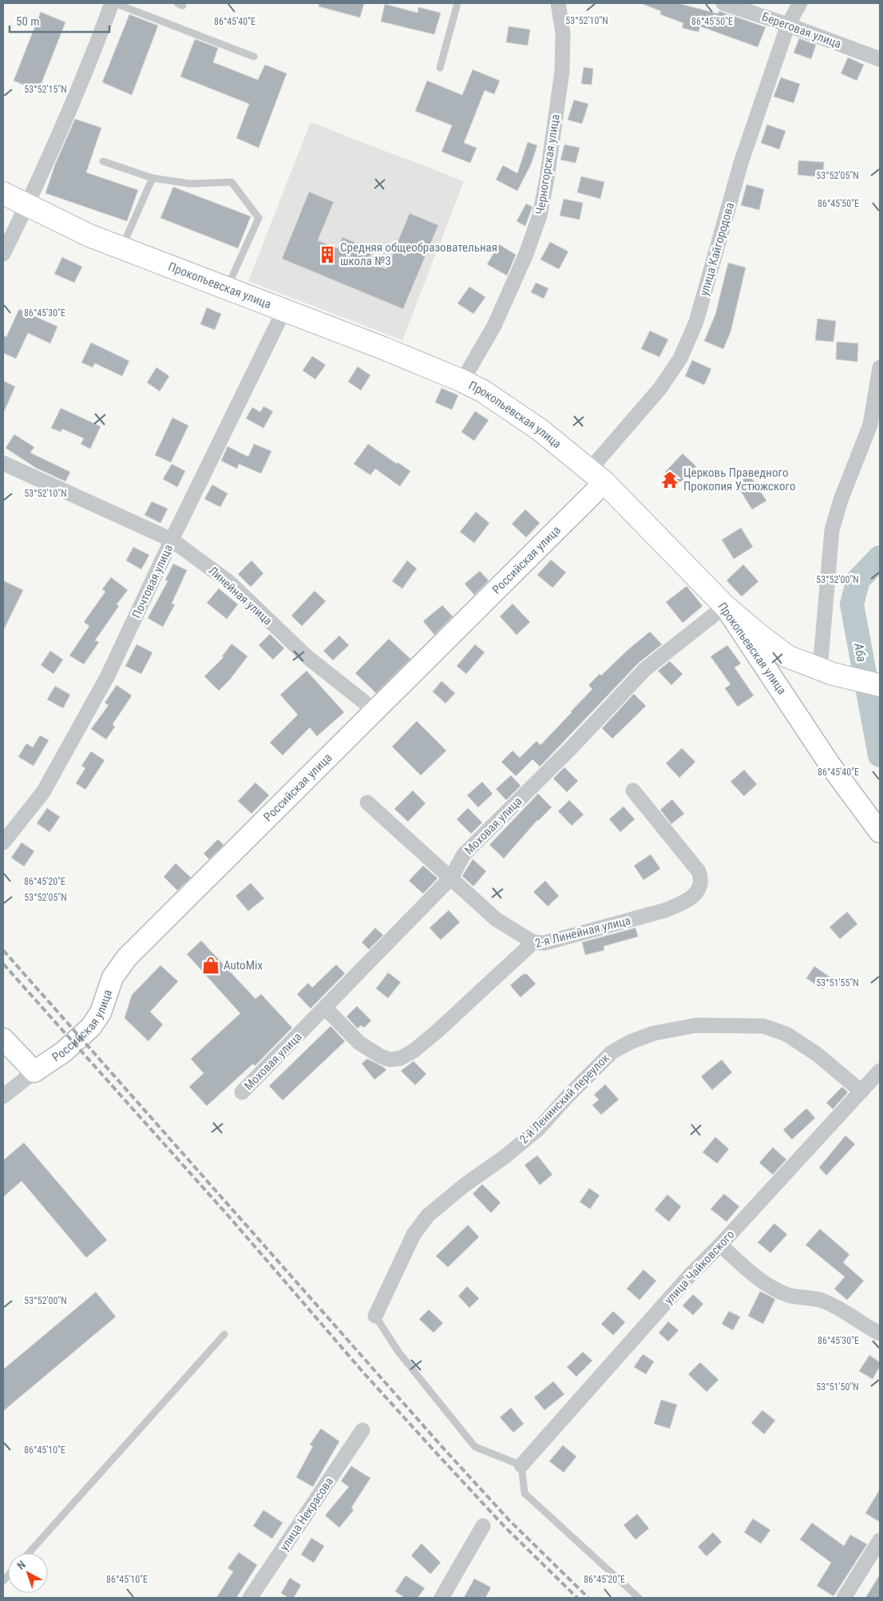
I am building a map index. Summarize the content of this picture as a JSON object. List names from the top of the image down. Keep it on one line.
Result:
{"streets":{"main road":["Прокопьевская улица","Российская улица"],"street":["Береговая улица","Черногорская улица","улица Кайгородова","Почтовая улица","Линейная улица","Моховая улица","2-я Линейная улица","2-й Ленинский переулок","улица Чайковского","улица Некрасова"]},"crossings":[["Береговая улица","улица Кайгородова"],["Черногорская улица","Прокопьевская улица"],["улица Кайгородова","Прокопьевская улица"],["улица Кайгородова","Российская улица"],["Прокопьевская улица","Российская улица"],["Прокопьевская улица","Почтовая улица"],["Прокопьевская улица","Моховая улица"],["Российская улица","Линейная улица"],["Почтовая улица","Линейная улица"],["Моховая улица","2-я Линейная улица"],["2-й Ленинский переулок","улица Чайковского"]],"water":["Аба"],"places":{"building":["Средняя общеобразовательная школа №3"],"temple":["Церковь Праведного Прокопия Устюжского"],"shop":["AutoMix"]},"scale_bar":"50 m","north":"top left","coordinates":["53°52'10\"N","86°45'40\"E","86°45'50\"E","53°52'15\"N","53°52'05\"N","86°45'30\"E","53°52'00\"N","86°45'20\"E","53°51'55\"N","53°51'50\"N","86°45'10\"E"]}
